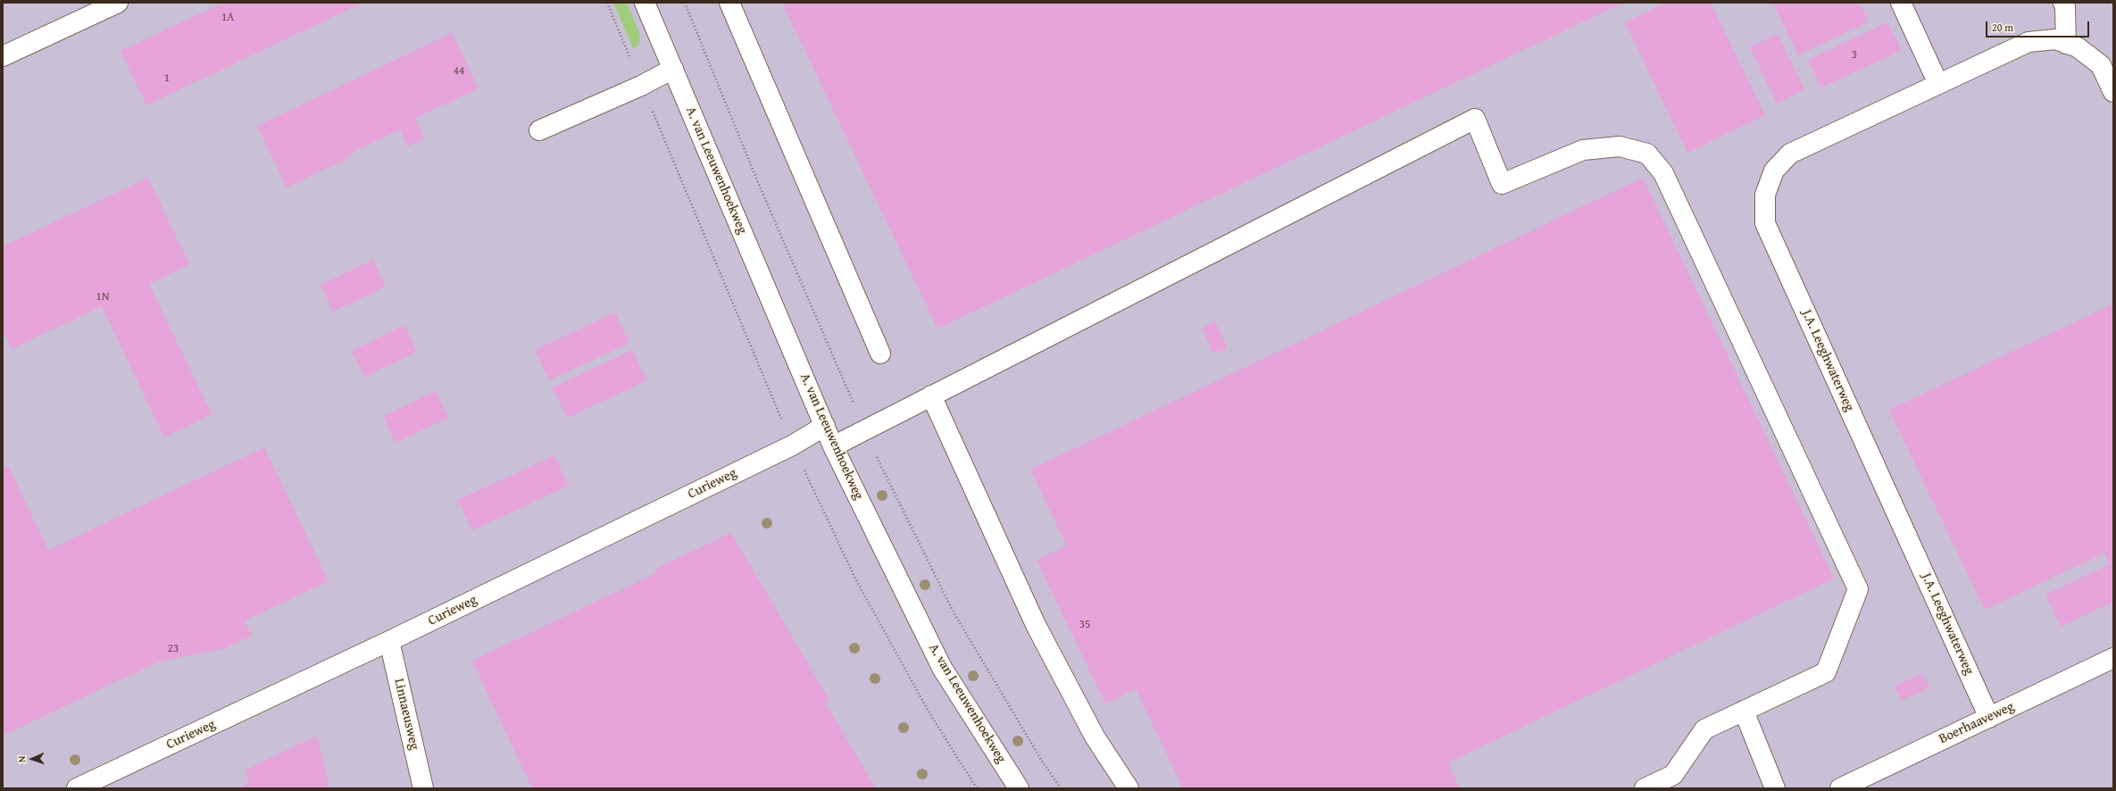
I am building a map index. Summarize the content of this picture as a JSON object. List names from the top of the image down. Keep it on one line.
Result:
{"streets":{"street":["A. van Leeuwenhoekweg","J.A. Leeghwaterweg","Curieweg","Linnaeusweg","Boerhaaveweg"]},"crossings":[["A. van Leeuwenhoekweg","Curieweg"],["J.A. Leeghwaterweg","Boerhaaveweg"],["Curieweg","Linnaeusweg"]],"house_numbers":["1A","3","44","1","1N","35","23"],"scale_bar":"20 m","north":"left"}
